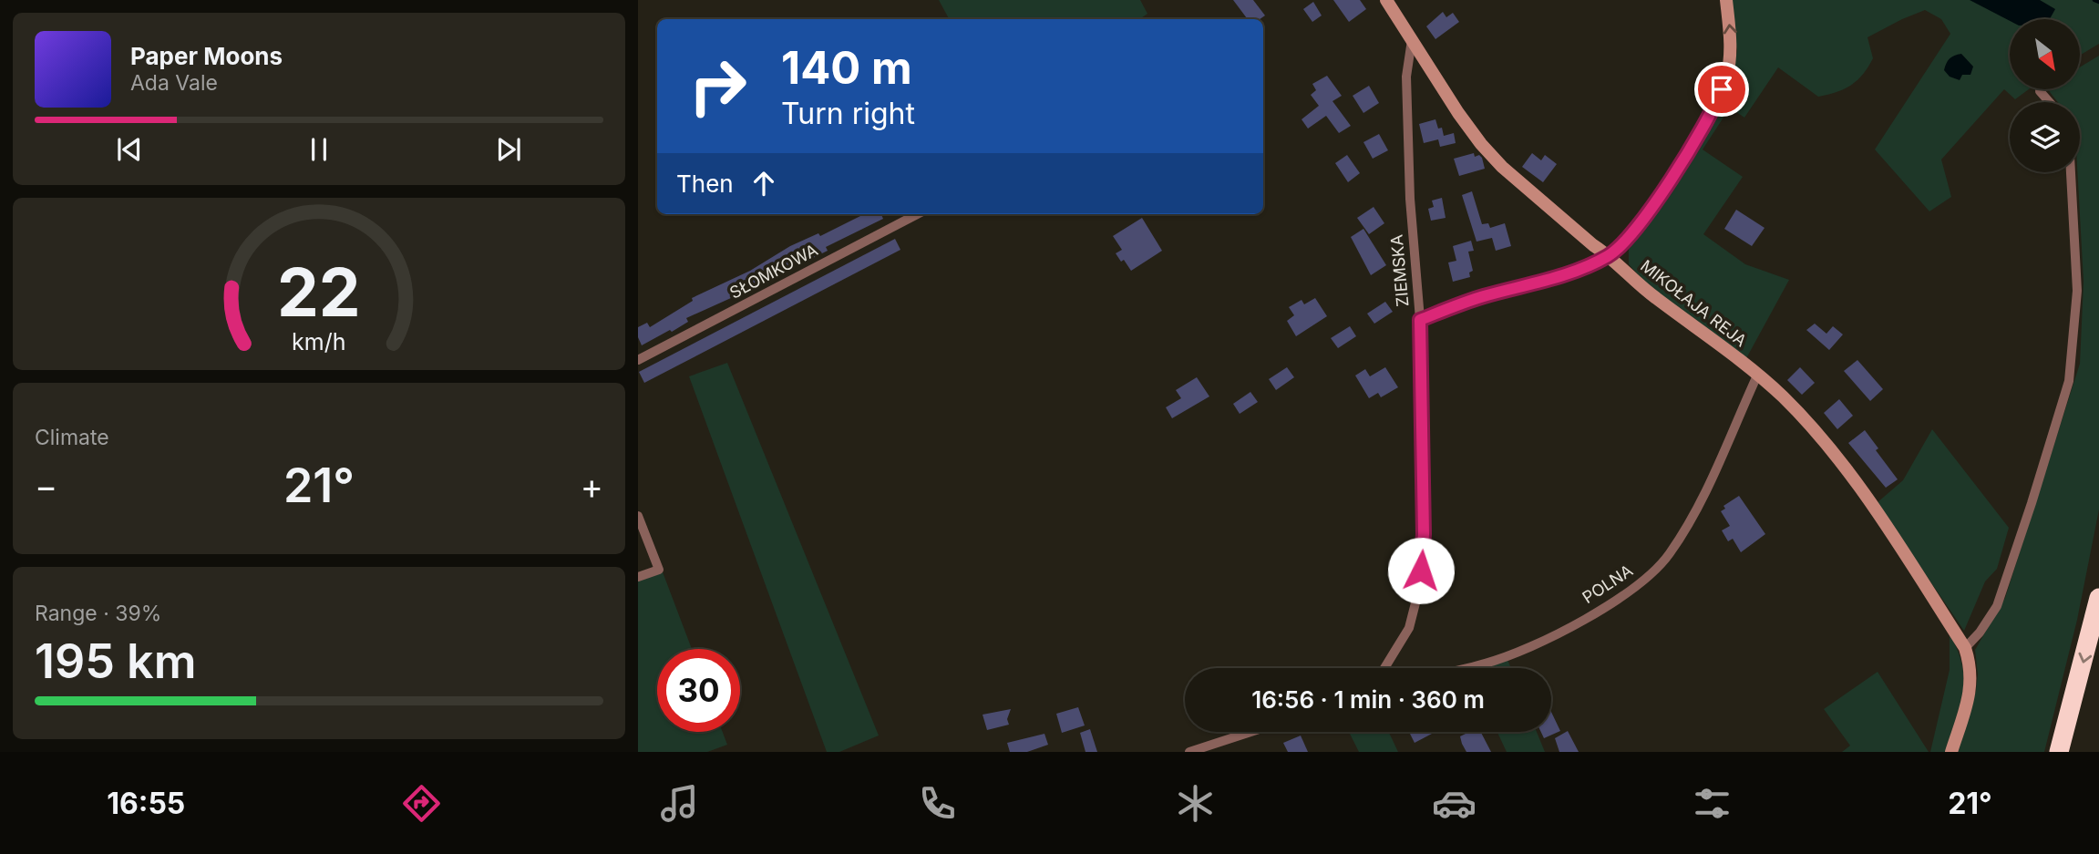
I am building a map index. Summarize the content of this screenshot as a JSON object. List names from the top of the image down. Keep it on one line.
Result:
{"streets":{"street":["ZIEMSKA","SŁOMKOWA","MIKOŁAJA REJA","POLNA"]},"crossings":[["ZIEMSKA","MIKOŁAJA REJA"],["MIKOŁAJA REJA","POLNA"]],"north":"bottom right","page":{"turn":["140 m","Turn right"],"song":["Paper Moons","Ada Vale"],"then":"Then","tile":["Climate",["Range · 39%","195 km"]],"heat":["−","21°","+"],"limit":"30","trip":"16:56 · 1 min · 360 m","tabs":["16:55","21°"],"gauge":["22","km/h"]}}
